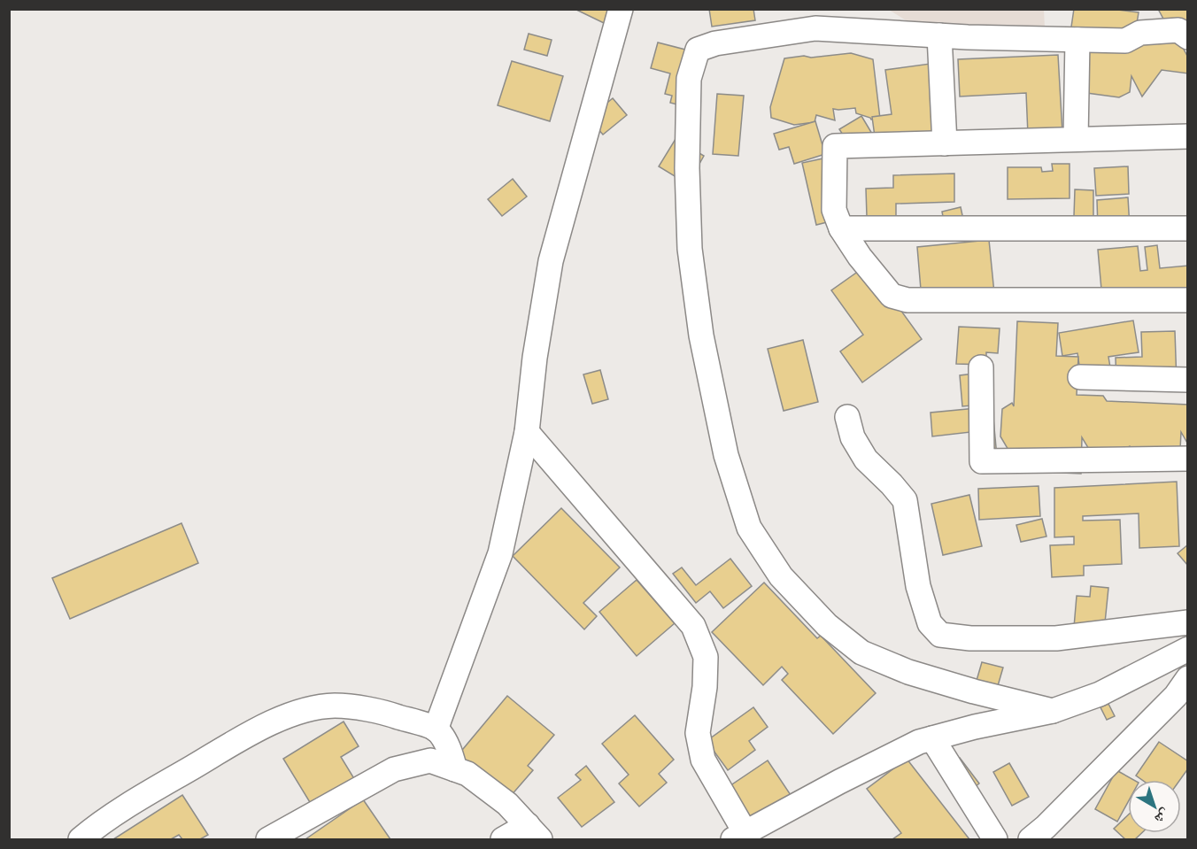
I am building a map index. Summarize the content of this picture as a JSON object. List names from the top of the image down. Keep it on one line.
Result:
{"north":"bottom right"}
